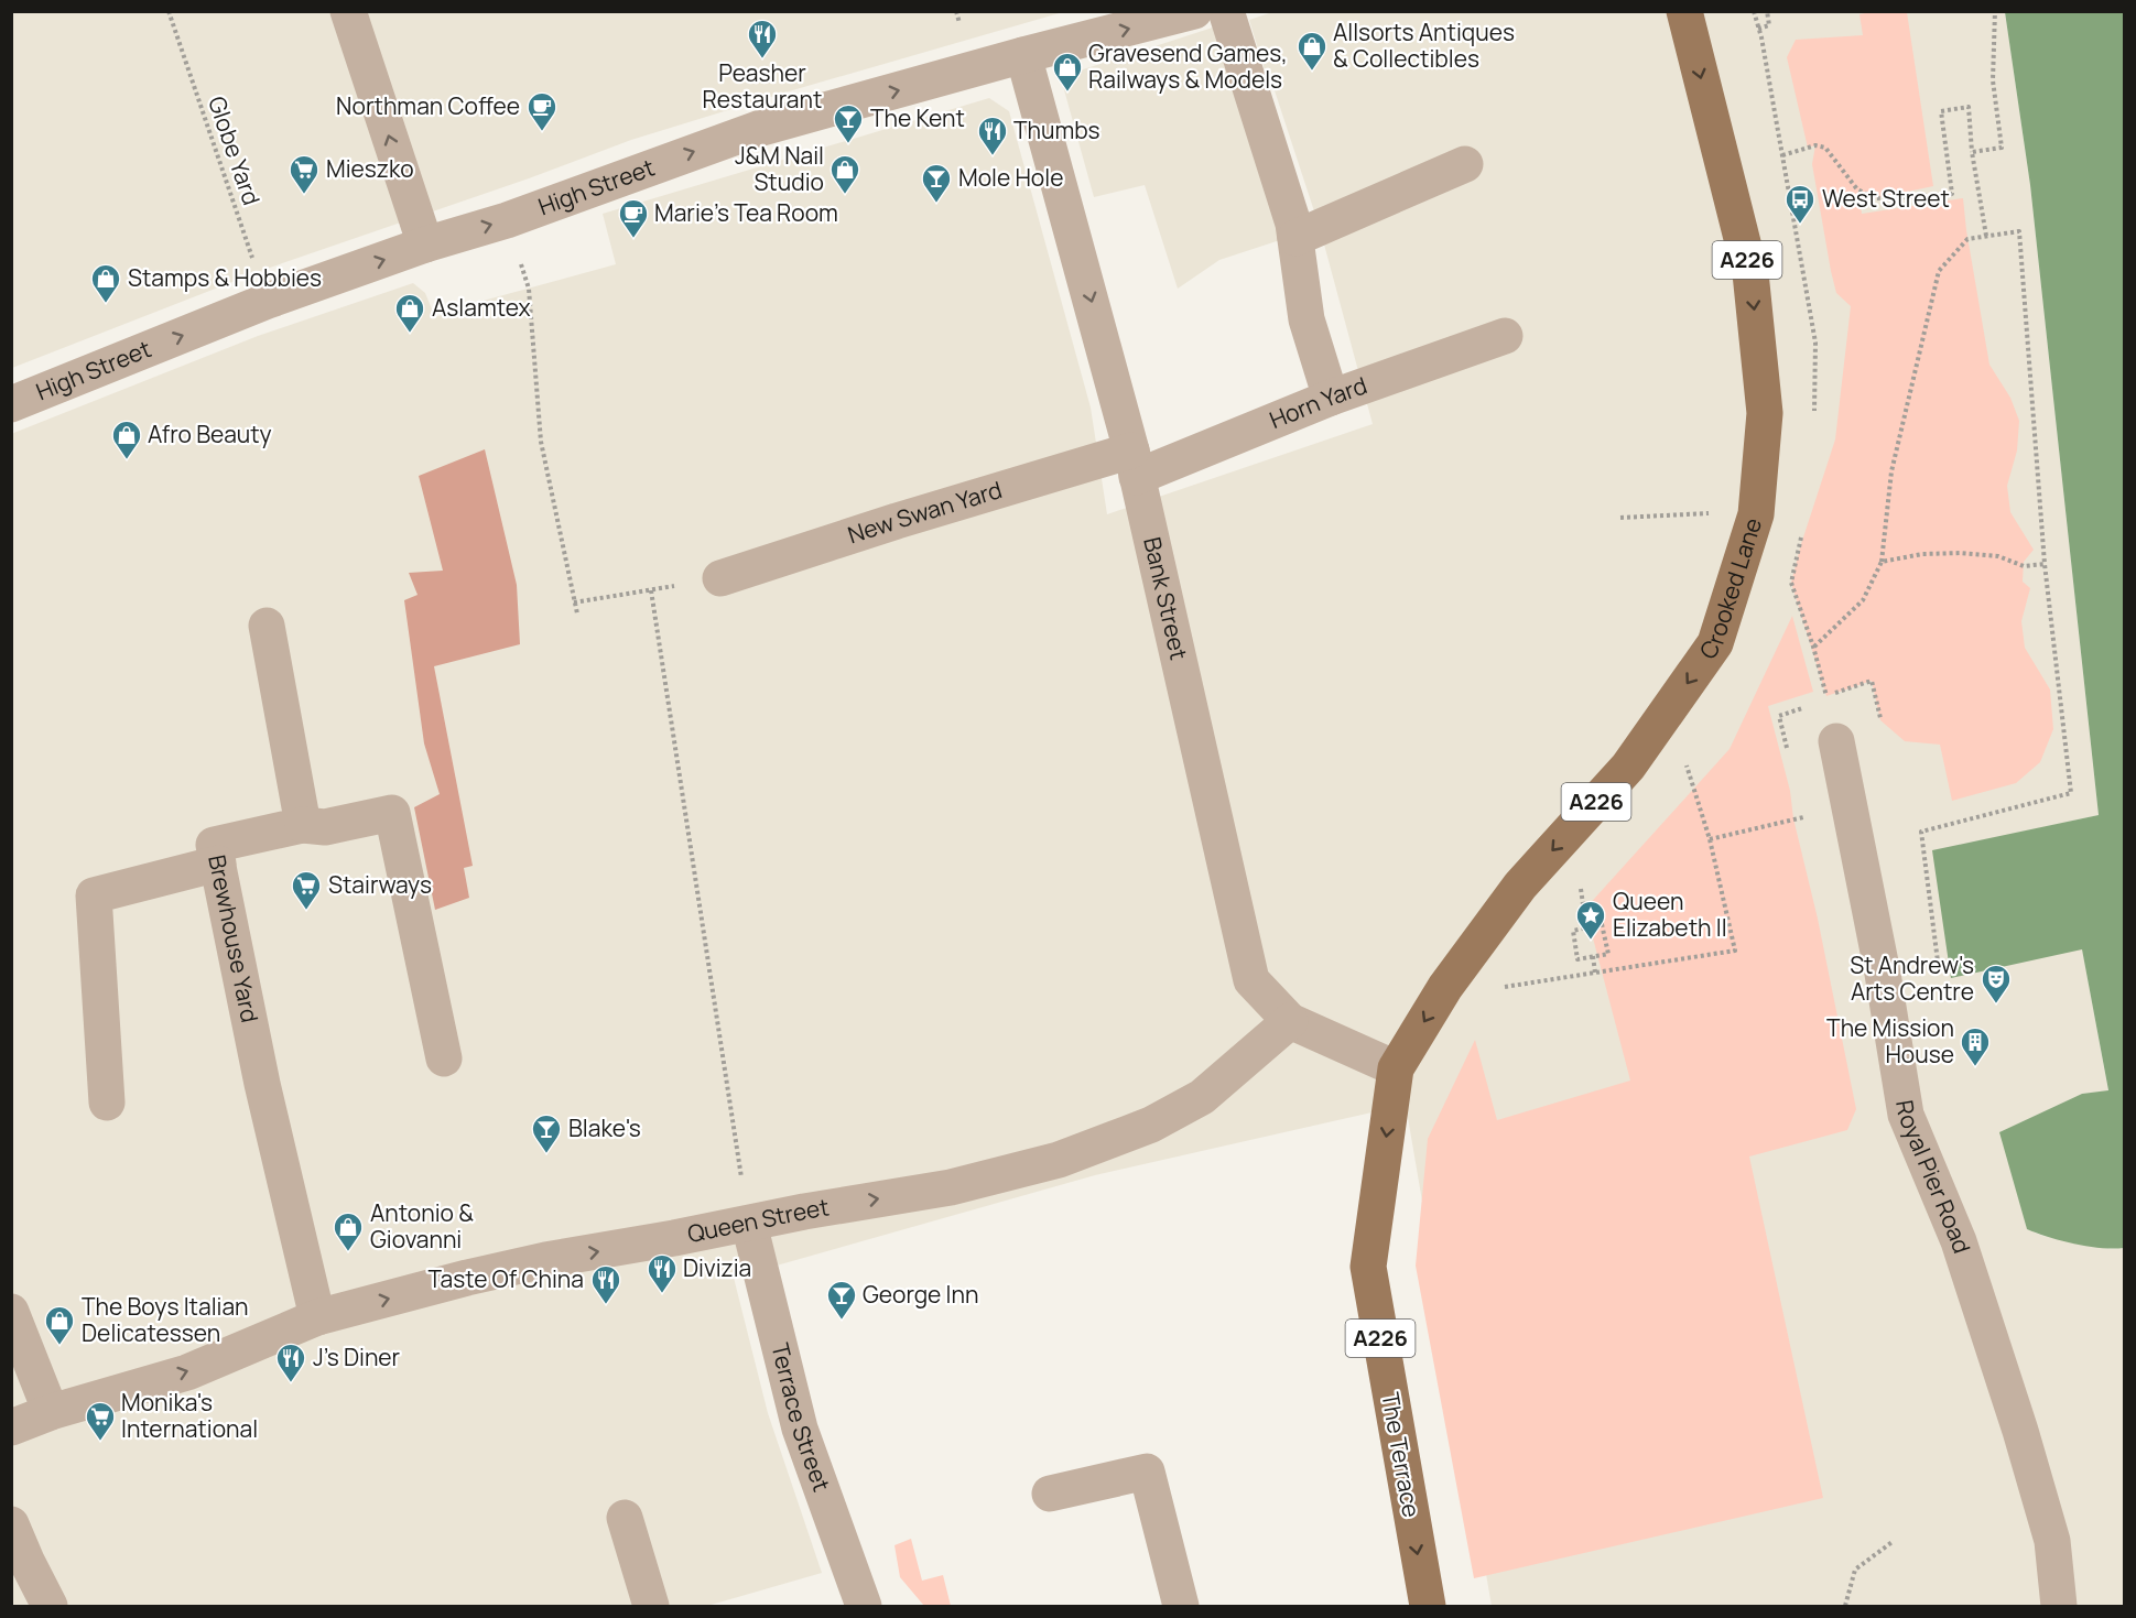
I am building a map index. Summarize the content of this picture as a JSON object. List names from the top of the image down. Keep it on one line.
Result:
{"streets":{"main road":["A226","Crooked Lane","The Terrace"],"street":["High Street","Horn Yard","New Swan Yard","Bank Street","Brewhouse Yard","Royal Pier Road","Queen Street","Terrace Street"],"path":["Globe Yard"]},"crossings":[["Globe Yard","High Street"],["High Street","Bank Street"],["Horn Yard","New Swan Yard"],["Horn Yard","Bank Street"],["New Swan Yard","Bank Street"],["Crooked Lane","Bank Street"],["Crooked Lane","The Terrace"],["Bank Street","Queen Street"],["Bank Street","The Terrace"],["Brewhouse Yard","Queen Street"],["Queen Street","Terrace Street"]],"one_way":["High Street","Crooked Lane","Queen Street","The Terrace"],"places":{"restaurant":["Peasher Restaurant","Thumbs","Divizia","Taste Of China","J's Diner"],"shop":["Allsorts Antiques & Collectibles","Gravesend Games, Railways & Models","J&M Nail Studio","Stamps & Hobbies","Aslamtex","Afro Beauty","Antonio & Giovanni","The Boys Italian Delicatessen"],"cafe":["Northman Coffee","Marie's Tea Room"],"bar":["The Kent","Mole Hole","Blake's","George Inn"],"supermarket":["Mieszko","Stairways","Monika's International"],"bus stop":["West Street"],"place":["Queen Elizabeth II"],"theatre":["St Andrew's Arts Centre"],"building":["The Mission House"]}}
